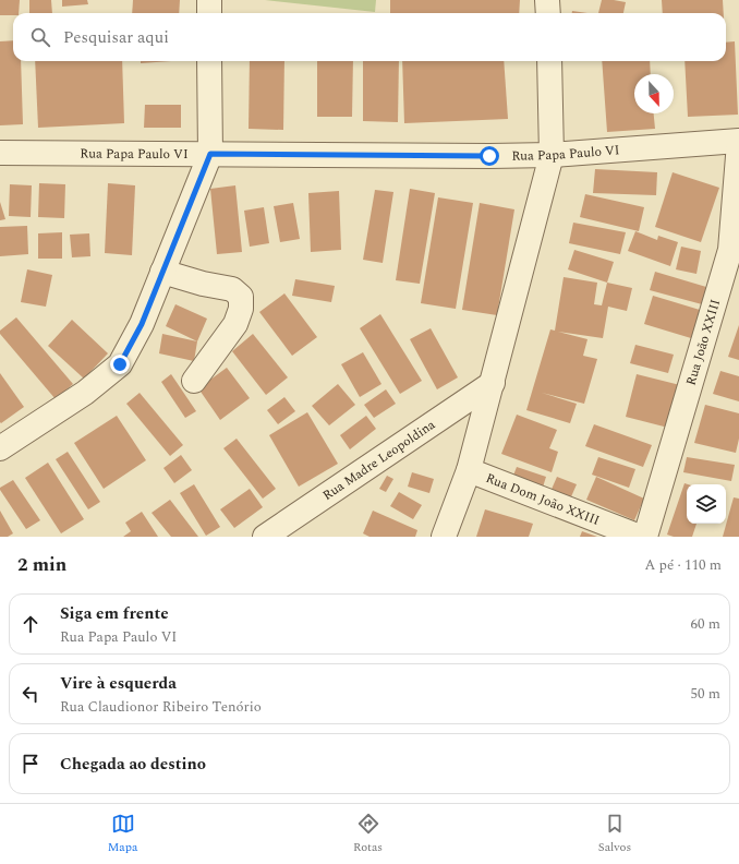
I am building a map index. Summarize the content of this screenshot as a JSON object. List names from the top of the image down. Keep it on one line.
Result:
{"streets":{"street":["Rua Papa Paulo VI","Rua João XXIII","Rua Madre Leopoldina","Rua Dom João XXIII"]},"crossings":[["Rua Papa Paulo VI","Rua João XXIII"]],"north":"bottom","page":{"search":"Pesquisar aqui","heading":["2 min","A pé · 110 m"],"list":[["Siga em frente","Rua Papa Paulo VI","60 m"],["Vire à esquerda","Rua Claudionor Ribeiro Tenório","50 m"],"Chegada ao destino"],"nav":["Mapa","Rotas","Salvos"]}}
